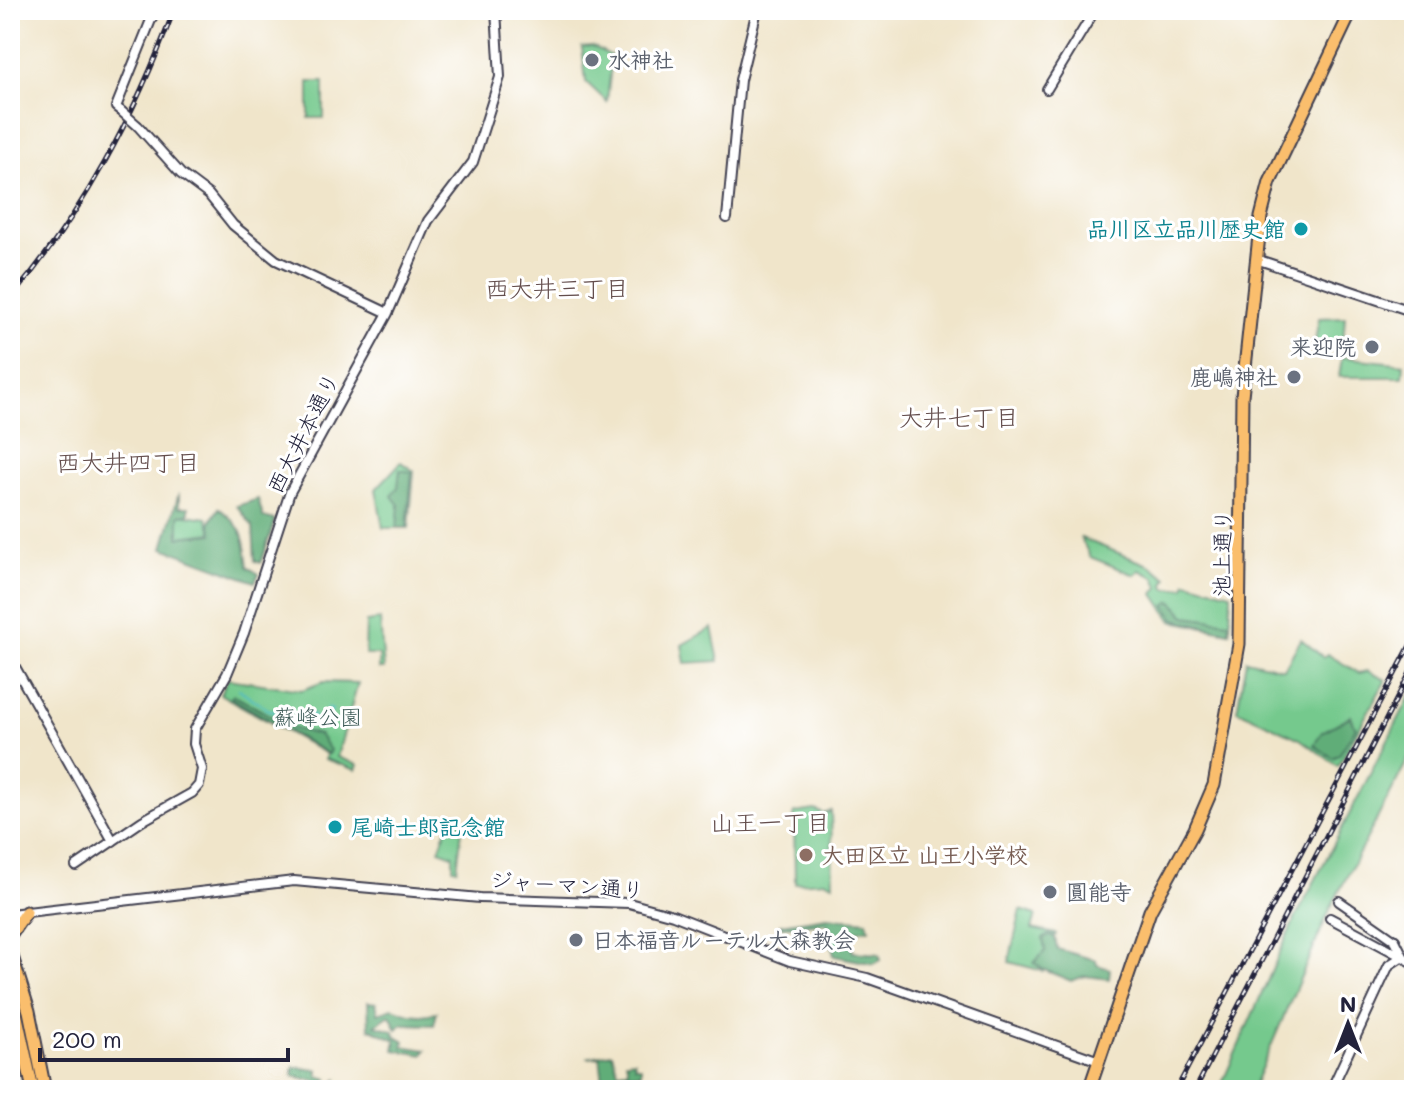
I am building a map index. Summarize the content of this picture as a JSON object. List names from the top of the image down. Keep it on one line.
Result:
{"streets":{"main road":["池上通り"],"street":["西大井本通り","ジャーマン通り"]},"crossings":[["池上通り","ジャーマン通り"]],"districts":["西大井三丁目","大井七丁目","西大井四丁目","山王一丁目"],"parks":["蘇峰公園"],"places":["水神社","品川区立品川歴史館","来迎院","鹿嶋神社","尾崎士郎記念館","大田区立 山王小学校","圓能寺","日本福音ルーテル大森教会"],"scale_bar":"200 m","north":"top"}
